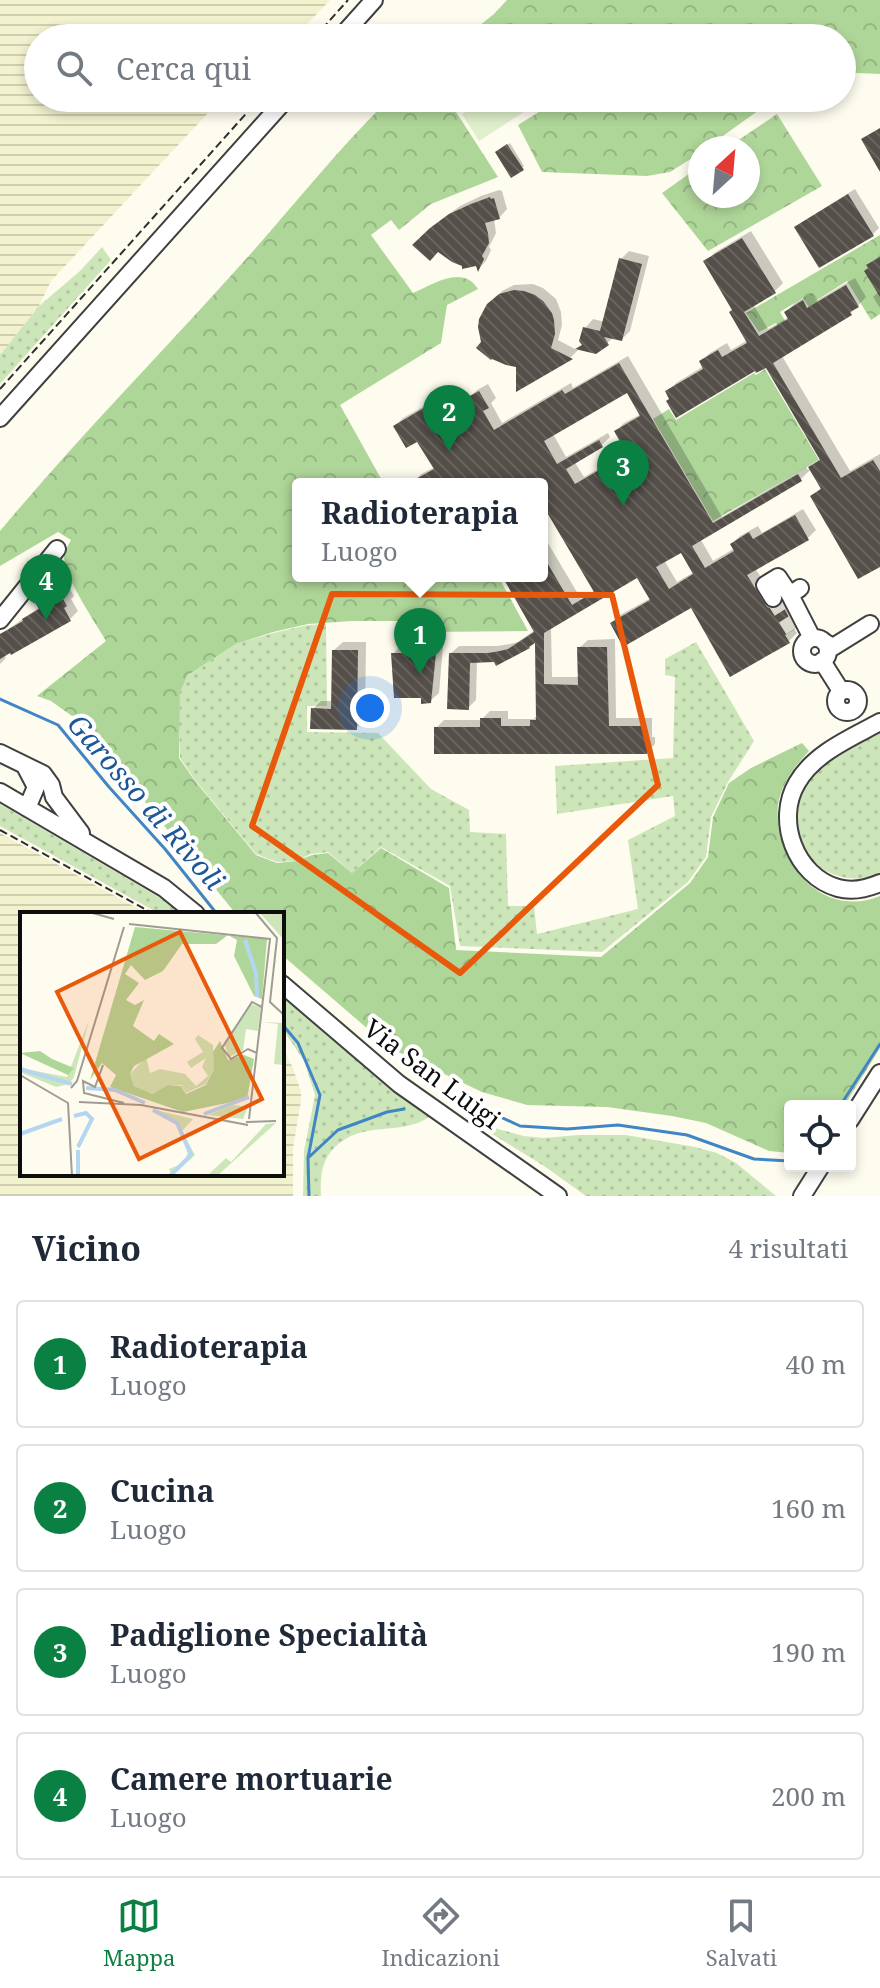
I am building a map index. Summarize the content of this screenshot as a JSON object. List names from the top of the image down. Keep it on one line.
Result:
{"streets":{"street":["Via San Luigi"]},"water":["Garosso di Rivoli"],"north":"top right","page":{"search":"Cerca qui","pins":["2","3","4","1"],"popup":["Radioterapia","Luogo"],"heading":["Vicino","4 risultati"],"list":[{"mark":"1","name":"Radioterapia","note":"Luogo","value":"40 m"},{"mark":"2","name":"Cucina","note":"Luogo","value":"160 m"},{"mark":"3","name":"Padiglione Specialità","note":"Luogo","value":"190 m"},{"mark":"4","name":"Camere mortuarie","note":"Luogo","value":"200 m"}],"nav":["Mappa","Indicazioni","Salvati"]}}
